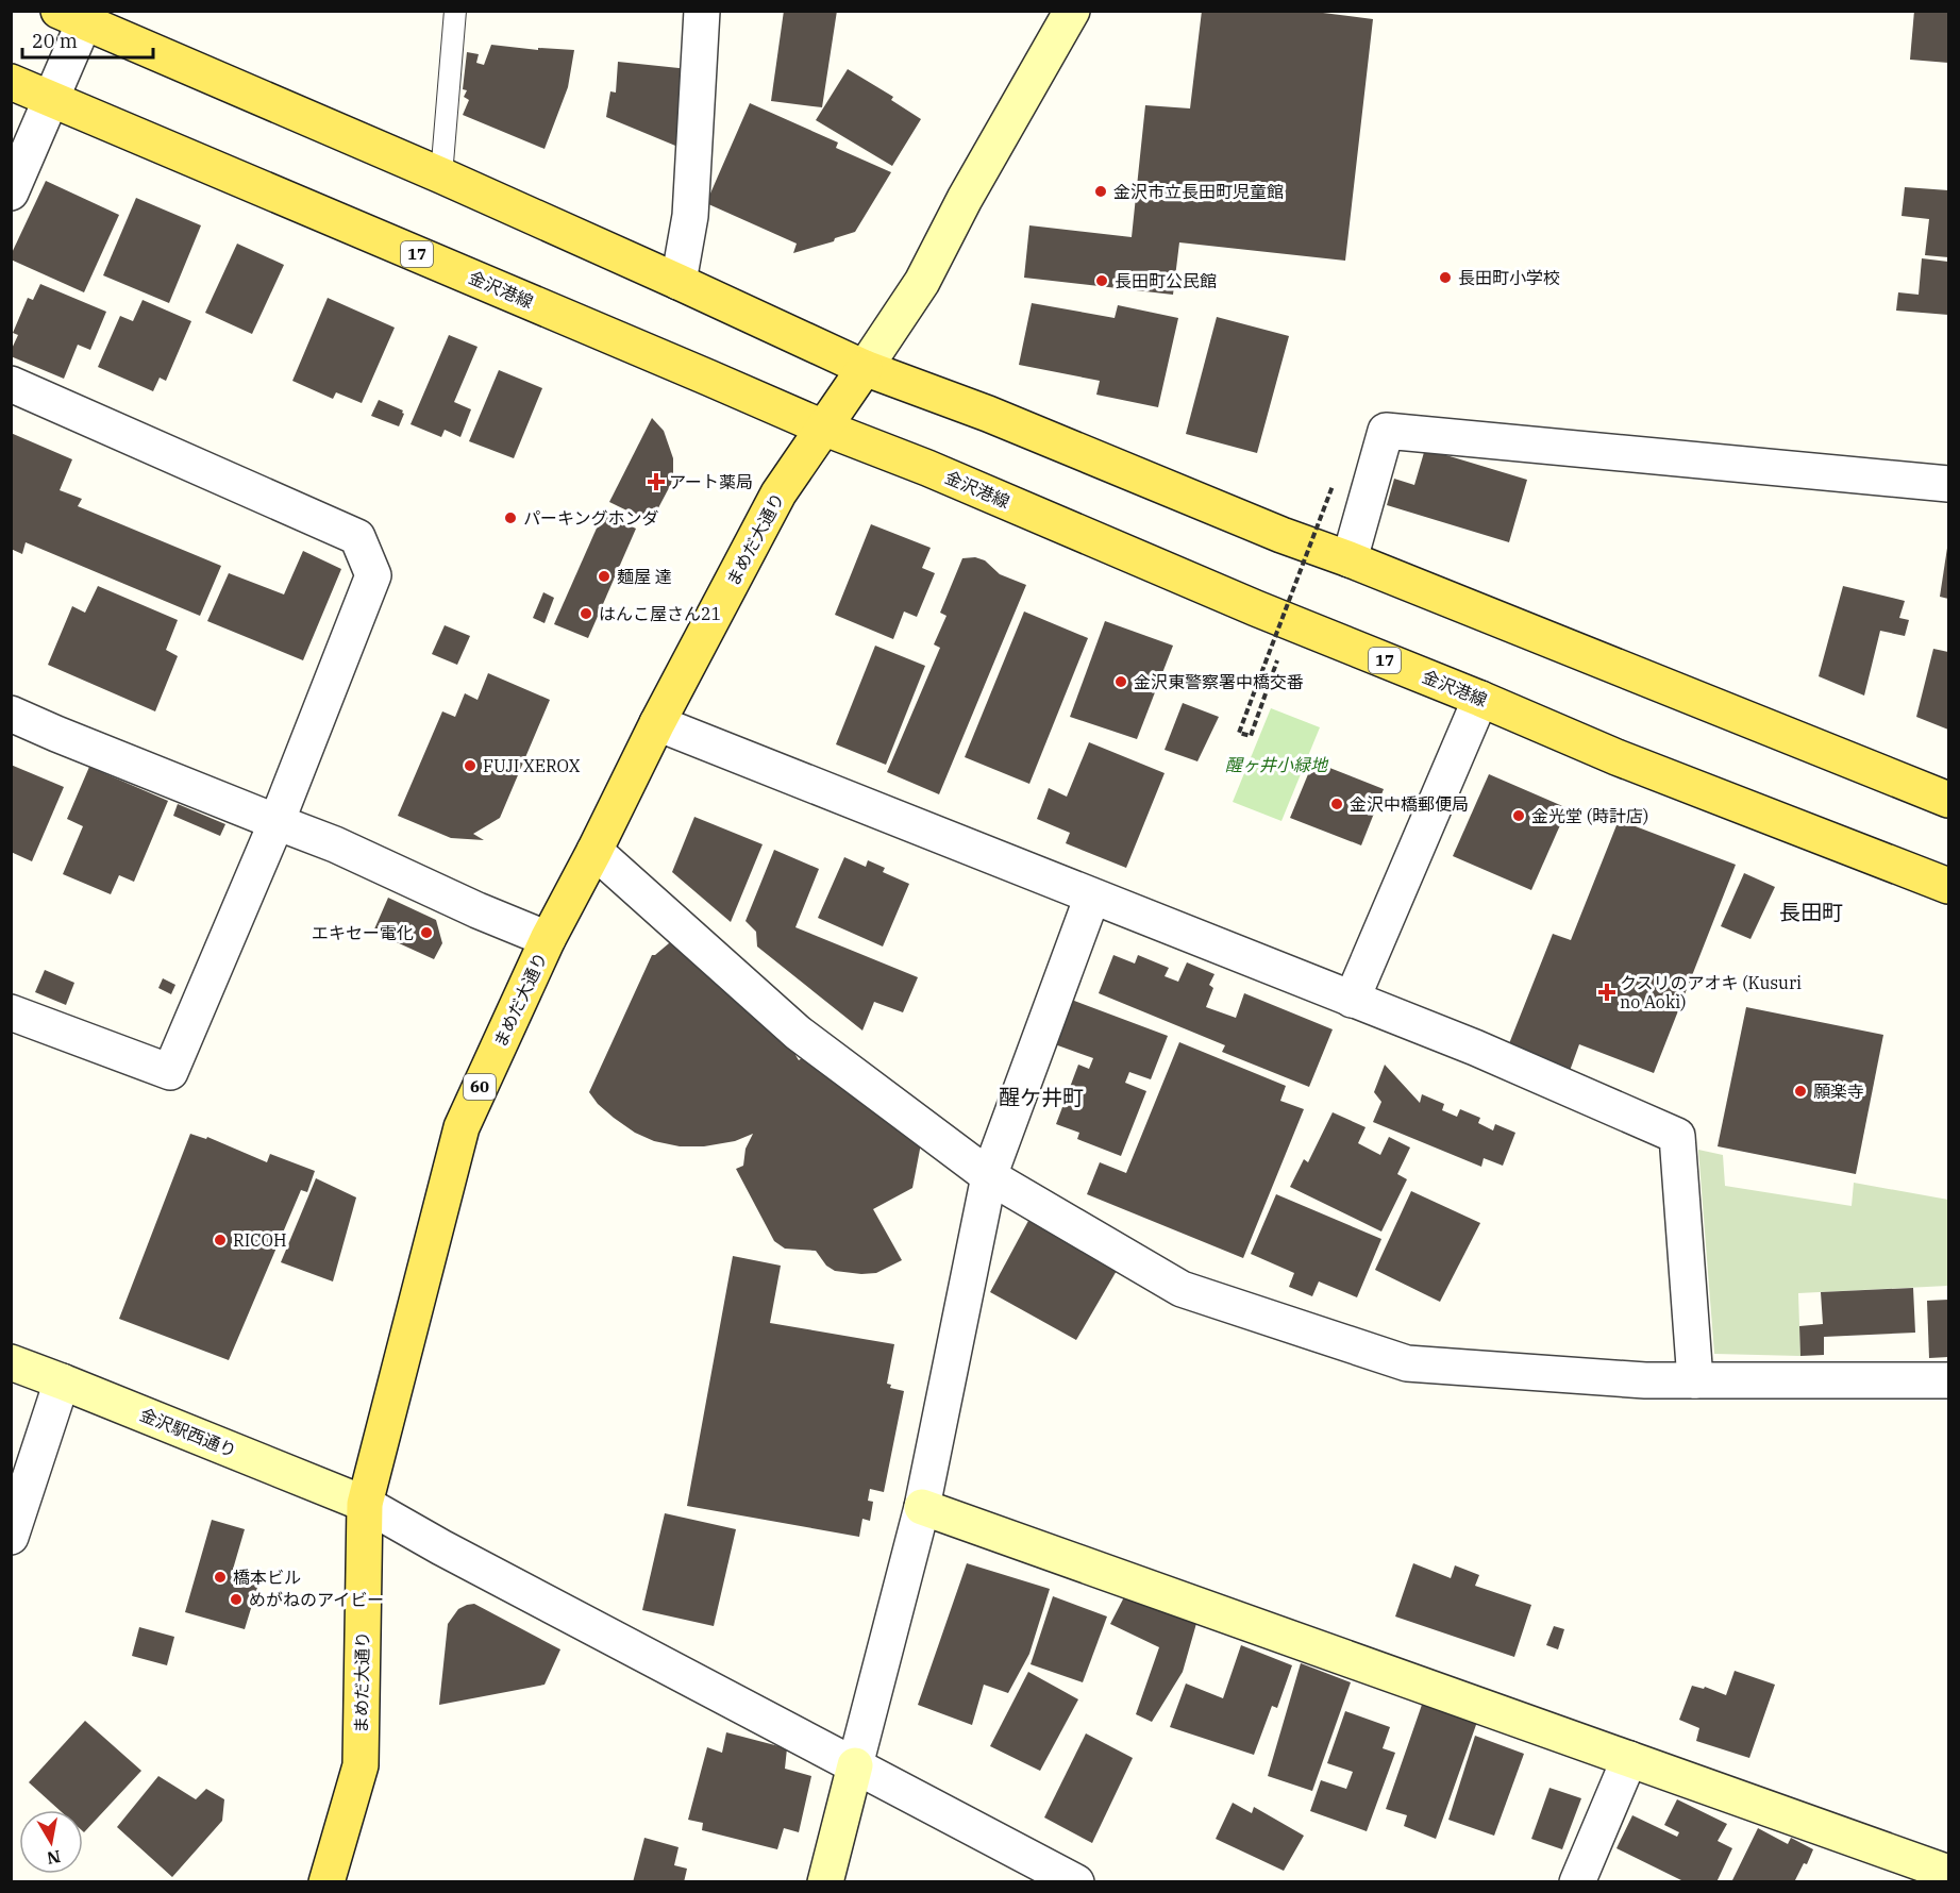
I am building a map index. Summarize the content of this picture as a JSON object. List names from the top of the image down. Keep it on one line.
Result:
{"streets":{"main road":["17","金沢港線","まめだ大通り","60"],"street":["金沢駅西通り"]},"crossings":[["金沢港線","まめだ大通り"],["まめだ大通り","金沢駅西通り"]],"districts":["長田町","醒ケ井町"],"parks":["醒ヶ井小緑地"],"places":{"other":["金沢市立長田町児童館","長田町小学校","長田町公民館","パーキングホンダ","麺屋 達","はんこ屋さん21","金沢東警察署中橋交番","FUJI XEROX","金沢中橋郵便局","金光堂 (時計店)","エキセー電化","願楽寺","RICOH","橋本ビル","めがねのアイビー"],"health":["アート薬局","クスリのアオキ (Kusuri no Aoki)"]},"scale_bar":"20 m","north":"bottom"}
